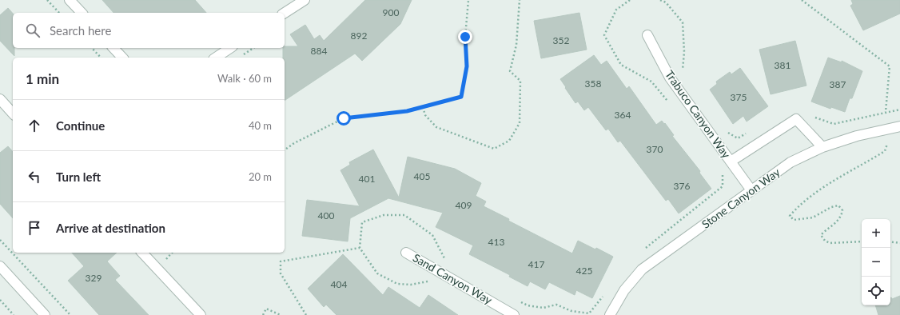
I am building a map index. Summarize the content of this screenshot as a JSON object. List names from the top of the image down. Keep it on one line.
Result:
{"streets":{"street":["Trabuco Canyon Way","Stone Canyon Way","Sand Canyon Way"]},"crossings":[["Trabuco Canyon Way","Stone Canyon Way"]],"house_numbers":["900","892","352","884","381","358","387","375","364","370","405","401","376","409","400","413","417","425","329","404"],"page":{"search":"Search here","heading":["1 min","Walk · 60 m"],"list":[["Continue","40 m"],["Turn left","20 m"],"Arrive at destination"],"map_buttons":["+","−"]}}
